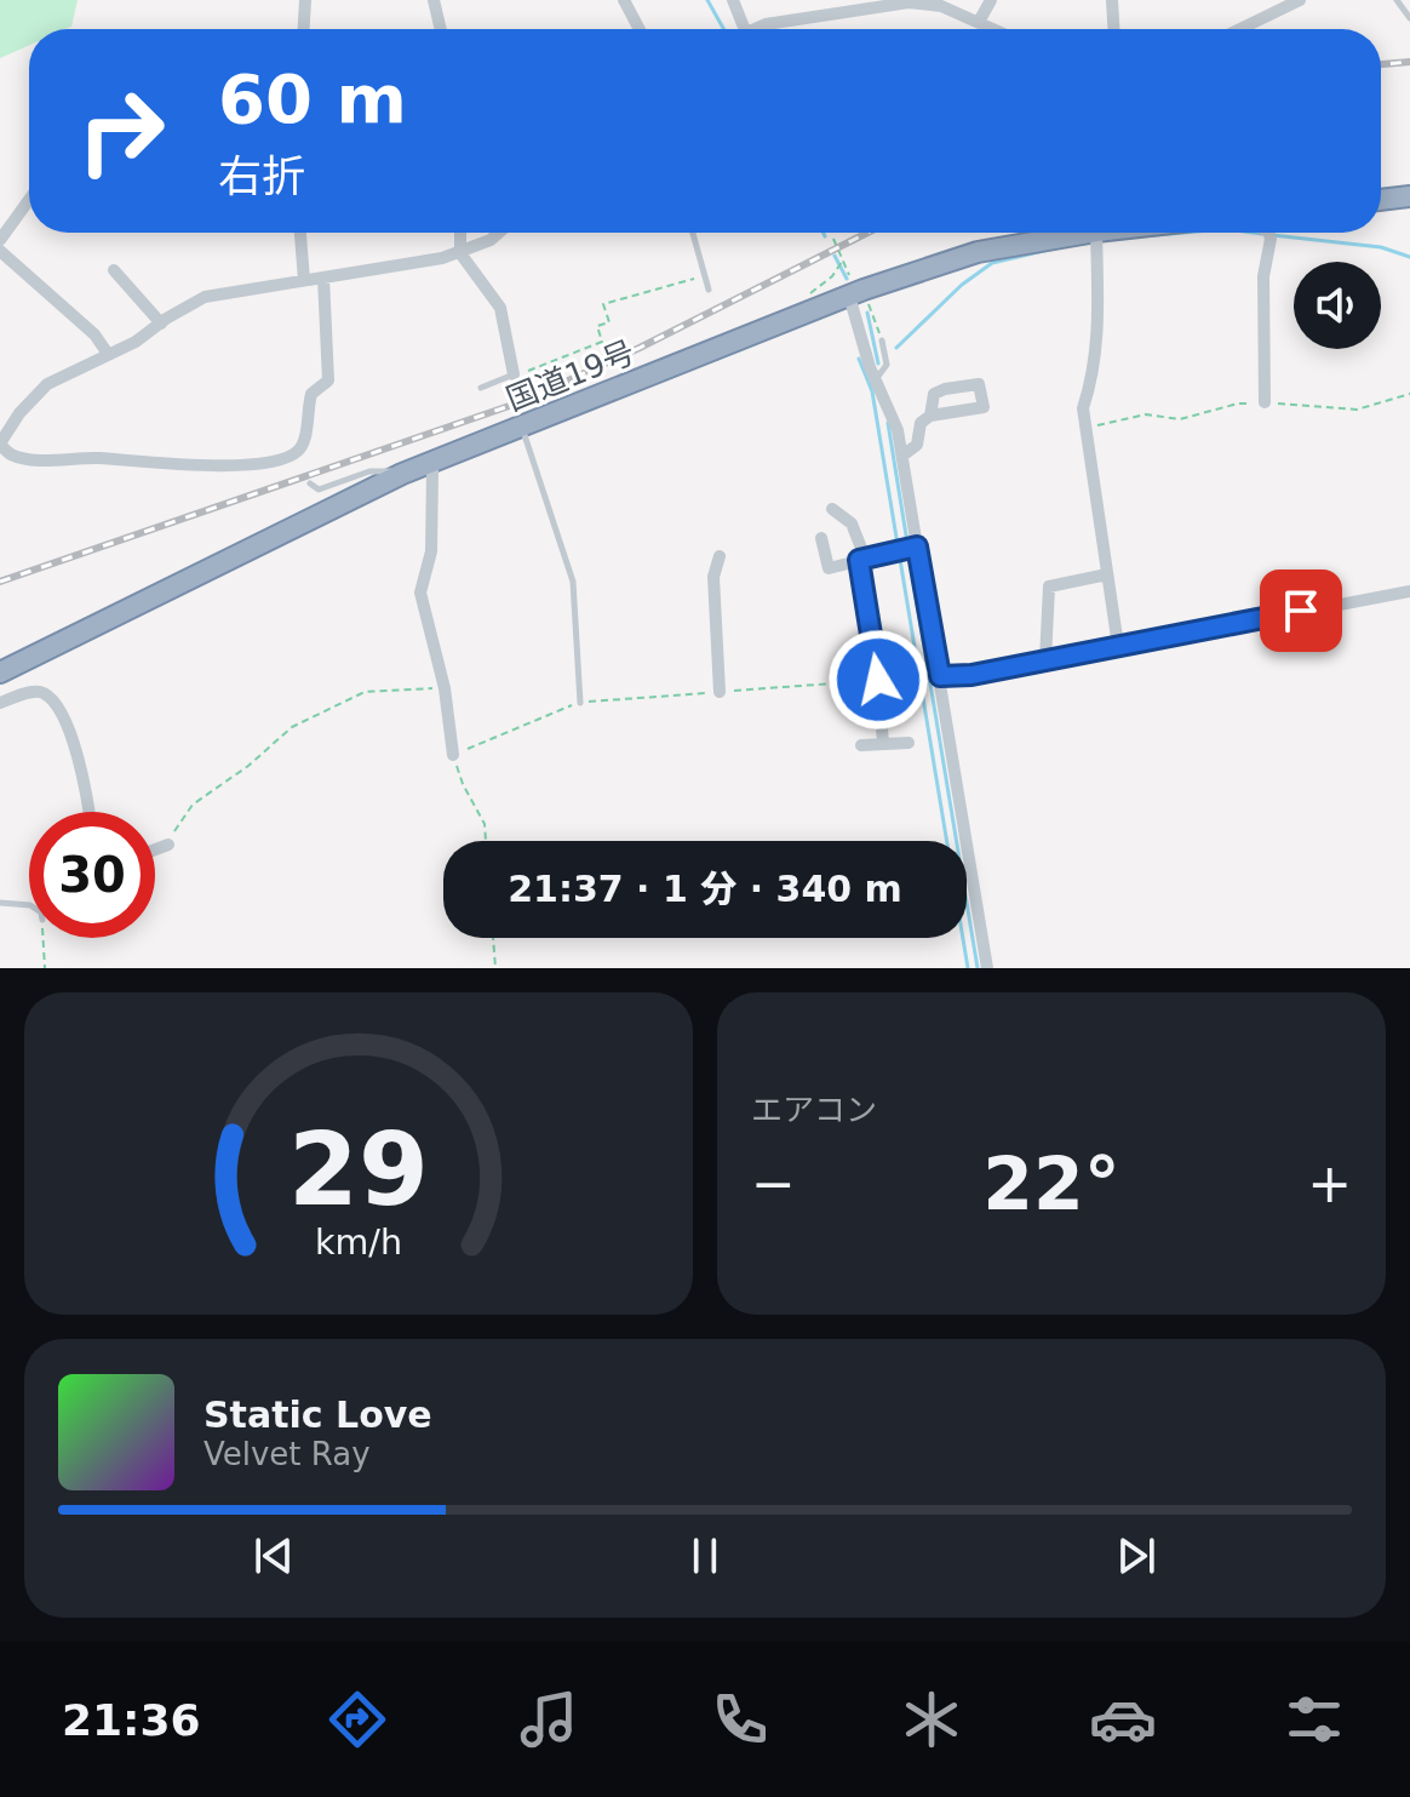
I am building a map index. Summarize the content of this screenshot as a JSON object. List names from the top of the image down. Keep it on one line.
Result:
{"streets":{"highway":["国道19号"]},"page":{"turn":["60 m","右折"],"limit":"30","trip":"21:37 · 1 分 · 340 m","tile":"エアコン","heat":["−","22°","+"],"song":["Static Love","Velvet Ray"],"tabs":"21:36","gauge":["29","km/h"]}}
